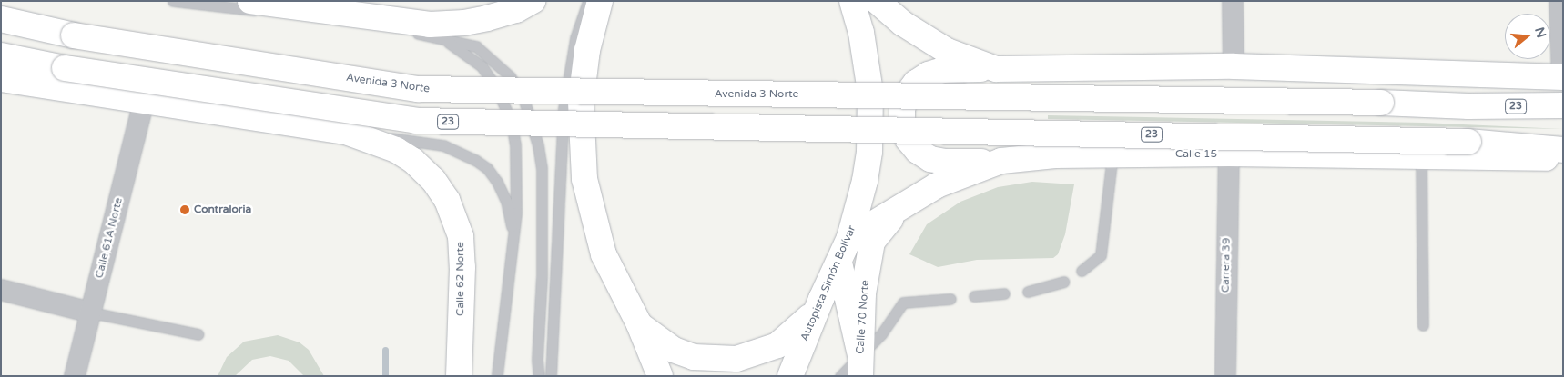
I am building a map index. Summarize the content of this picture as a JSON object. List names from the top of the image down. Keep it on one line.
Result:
{"streets":{"main road":["Avenida 3 Norte","23","Calle 15","Calle 62 Norte","Autopista Simón Bolívar","Calle 70 Norte"],"street":["Calle 61A Norte","Carrera 39"]},"crossings":[["Calle 15","Carrera 39"],["Calle 15","Autopista Simón Bolívar"],["Calle 15","Calle 70 Norte"]],"places":["Contraloria"],"north":"right"}
